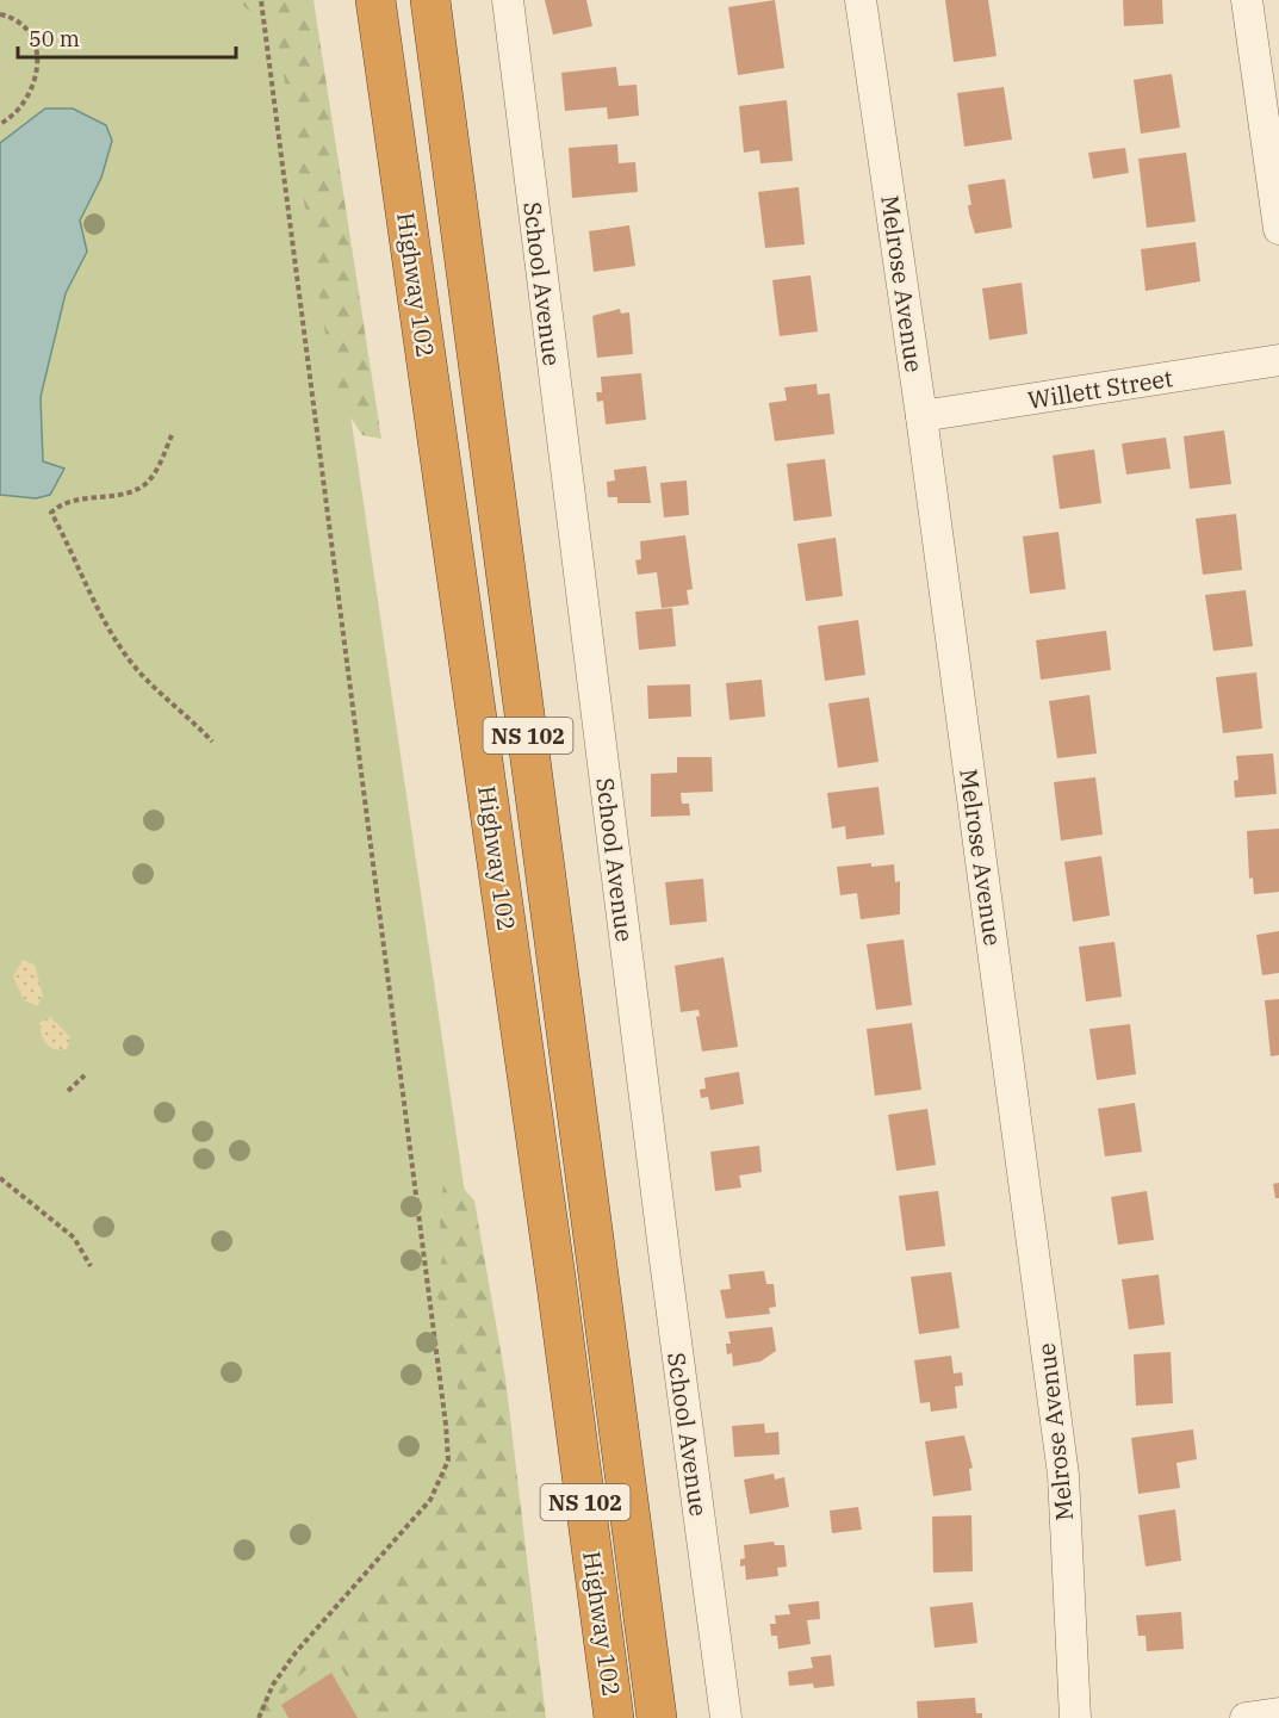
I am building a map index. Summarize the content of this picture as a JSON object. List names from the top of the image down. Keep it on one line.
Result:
{"streets":{"highway":["Highway 102","NS 102"],"street":["School Avenue","Melrose Avenue","Willett Street"]},"crossings":[["Melrose Avenue","Willett Street"]],"scale_bar":"50 m"}
